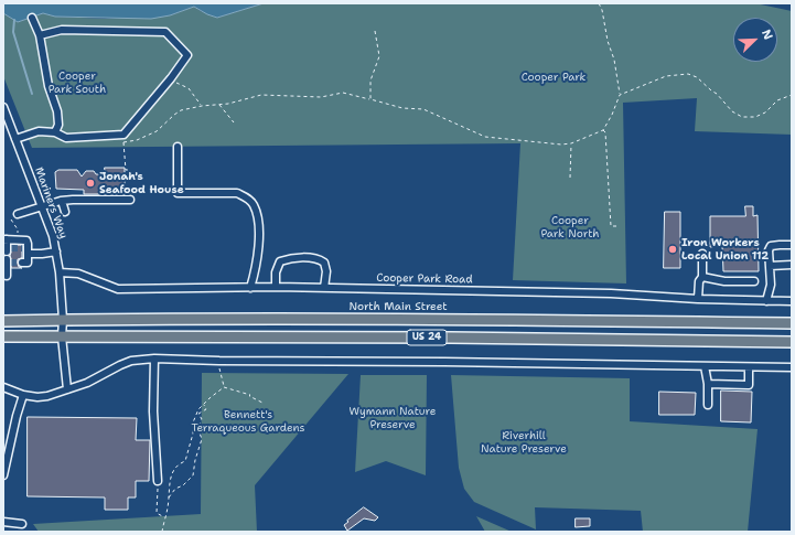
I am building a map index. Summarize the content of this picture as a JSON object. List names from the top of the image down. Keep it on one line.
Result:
{"streets":{"highway":["North Main Street","US 24"],"street":["Mariners Way","Cooper Park Road"]},"crossings":[["Mariners Way","Cooper Park Road"],["Mariners Way","North Main Street"],["Mariners Way","US 24"]],"parks":["Cooper Park South","Cooper Park","Cooper Park North","Wymann Nature Preserve","Bennett's Terraqueous Gardens","Riverhill Nature Preserve"],"places":["Jonah's Seafood House","Iron Workers Local Union 112"],"north":"top right"}
